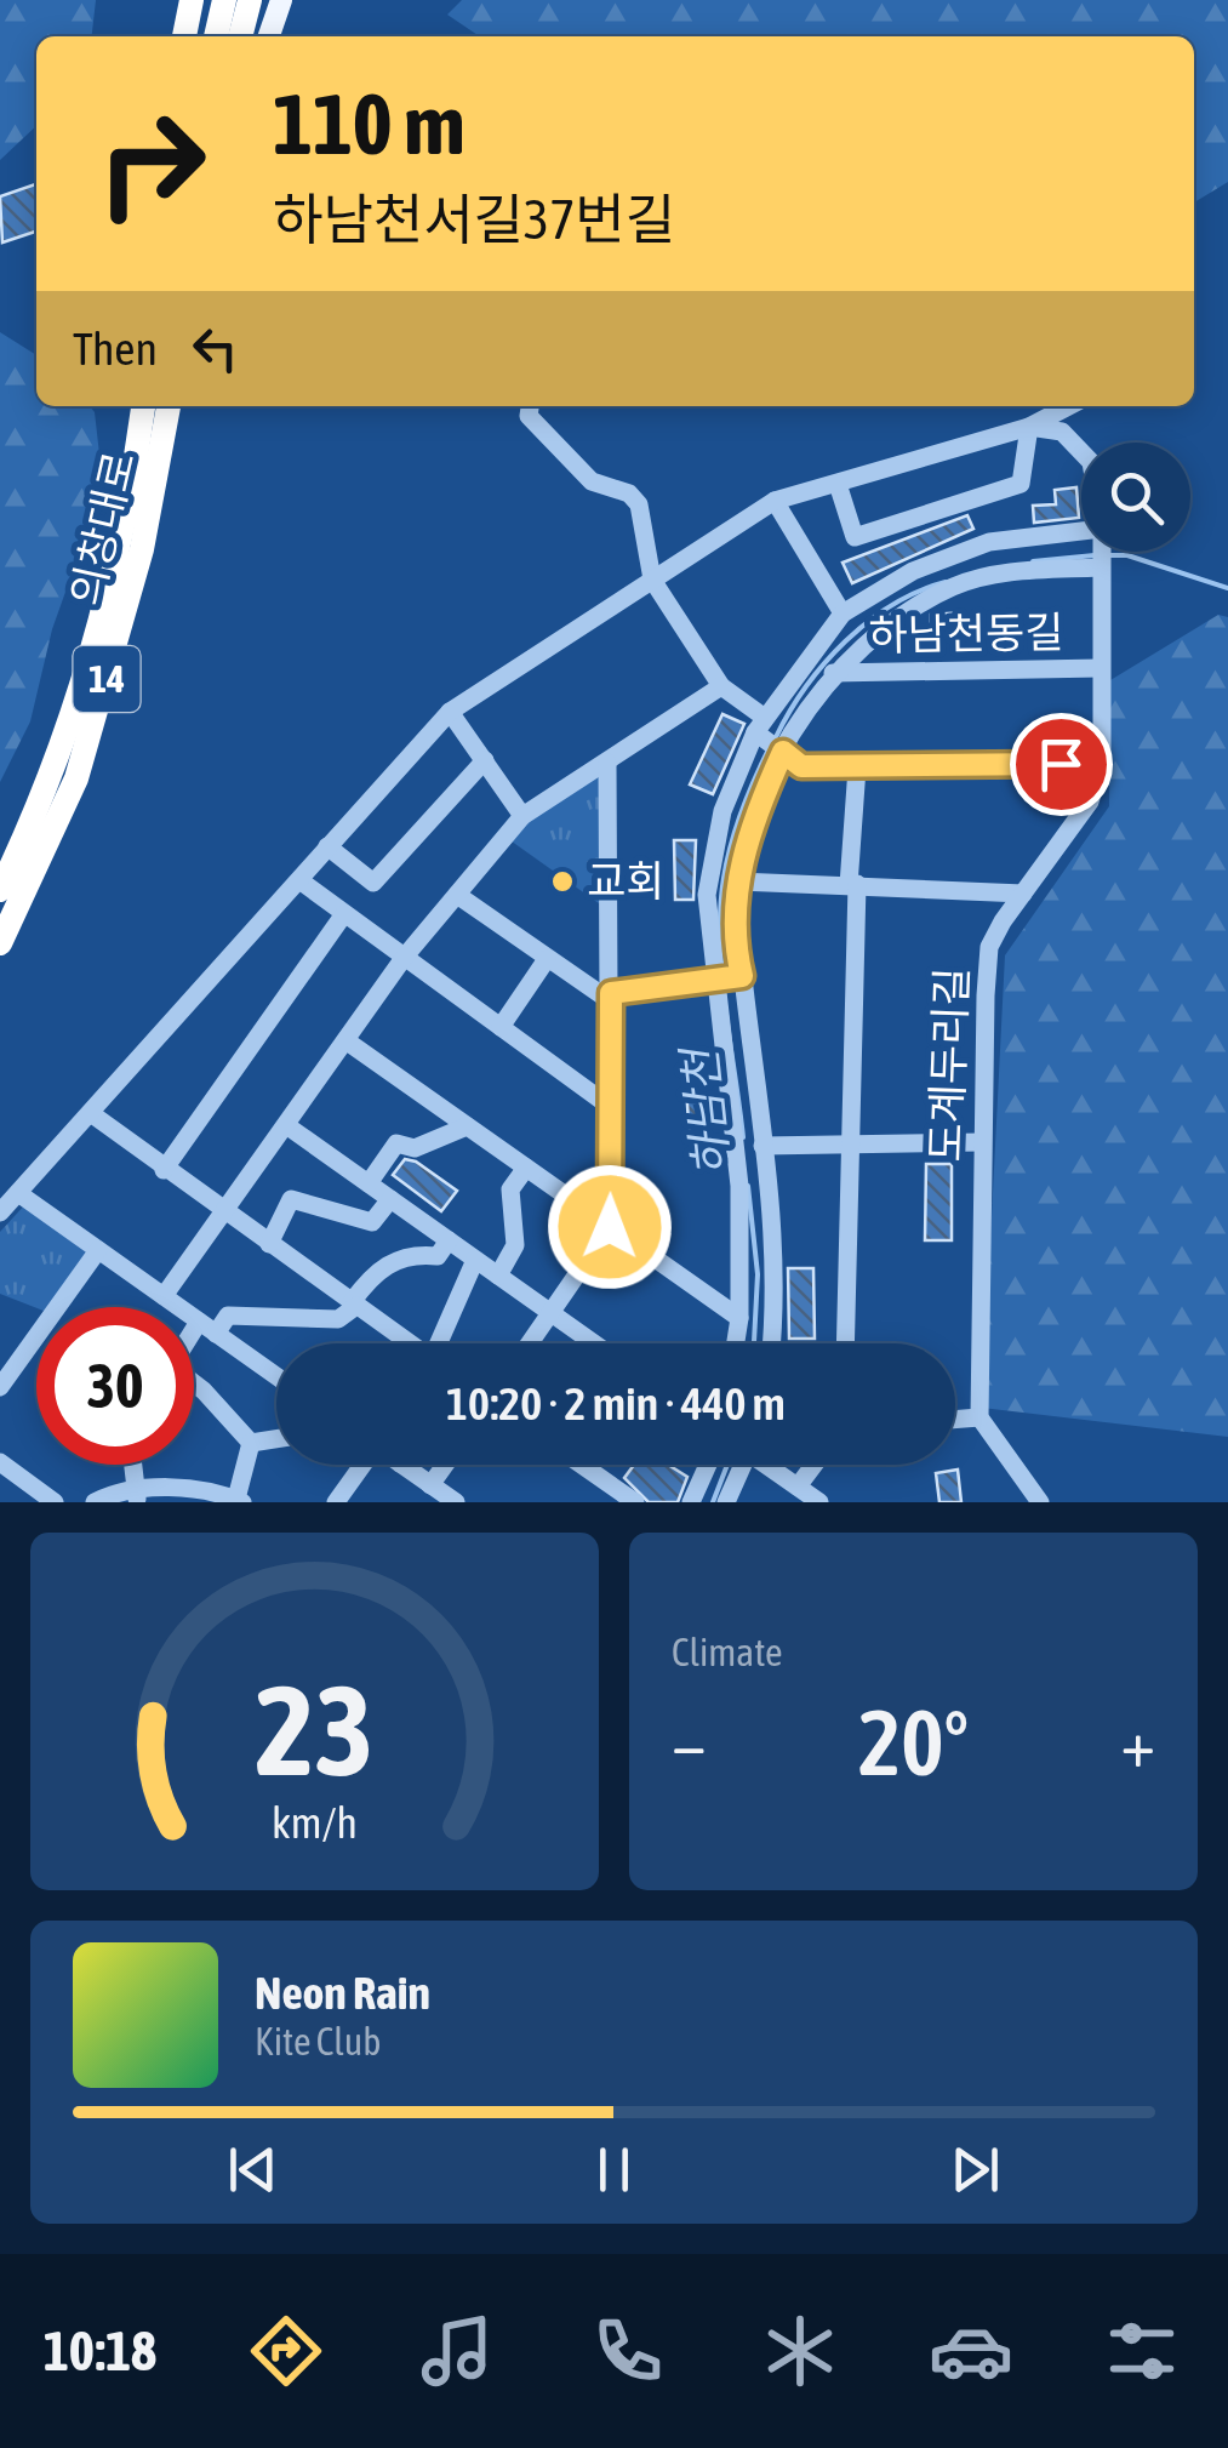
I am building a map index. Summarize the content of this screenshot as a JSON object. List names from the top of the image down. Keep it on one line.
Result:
{"streets":{"highway":["의창대로","14"],"street":["하남천동길","도계두리길"]},"crossings":[["하남천동길","도계두리길"]],"water":["하남천"],"places":["교회"],"page":{"turn":["110 m","하남천서길37번길"],"then":"Then","limit":"30","trip":"10:20 · 2 min · 440 m","tile":"Climate","heat":["−","20°","+"],"song":["Neon Rain","Kite Club"],"tabs":"10:18","gauge":["23","km/h"]}}
